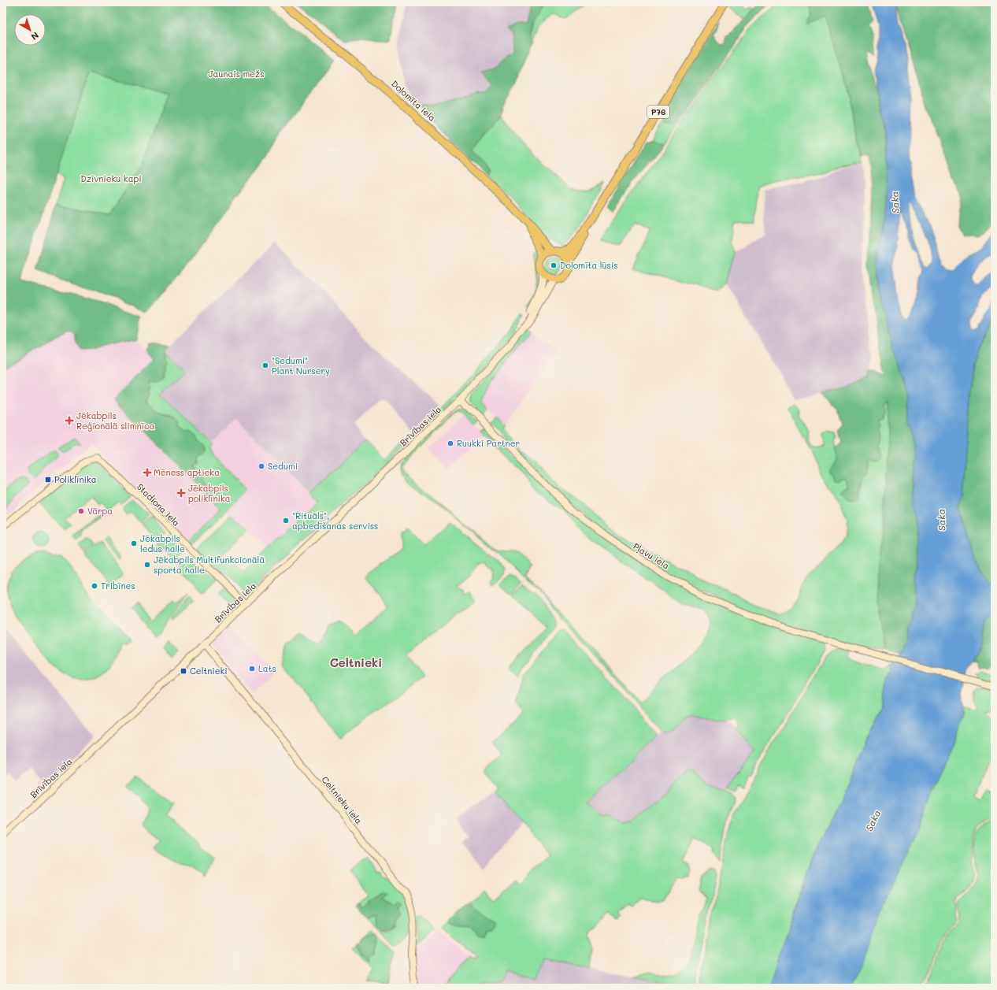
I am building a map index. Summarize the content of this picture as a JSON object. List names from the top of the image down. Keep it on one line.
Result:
{"streets":{"main road":["Dolomīta iela","P76"],"street":["Brīvības iela","Stadiona iela","Pļavu iela","Celtnieku iela"]},"crossings":[["Dolomīta iela","P76"],["Dolomīta iela","Brīvības iela"],["P76","Brīvības iela"],["Brīvības iela","Stadiona iela"],["Brīvības iela","Pļavu iela"],["Brīvības iela","Celtnieku iela"]],"districts":["Celtnieki"],"water":["Saka"],"parks":["Jaunais mežs","Dzīvnieku kapi"],"places":{"other":["Dolomīta lūsis","\"Sedumi\" Plant Nursery","Ruukki Partner","Sedumi","Vārpa","\"Rituāls\", apbedīšanas serviss","Jēkabpils ledus halle","Jēkabpils Multifunkcionālā sporta halle","Tribīnes","Lats"],"health":["Jēkabpils Reģionālā slimnīca","Mēness aptieka","Jēkabpils poliklīnika"],"transit":["Poliklīnika","Celtnieki"]},"north":"bottom right"}
